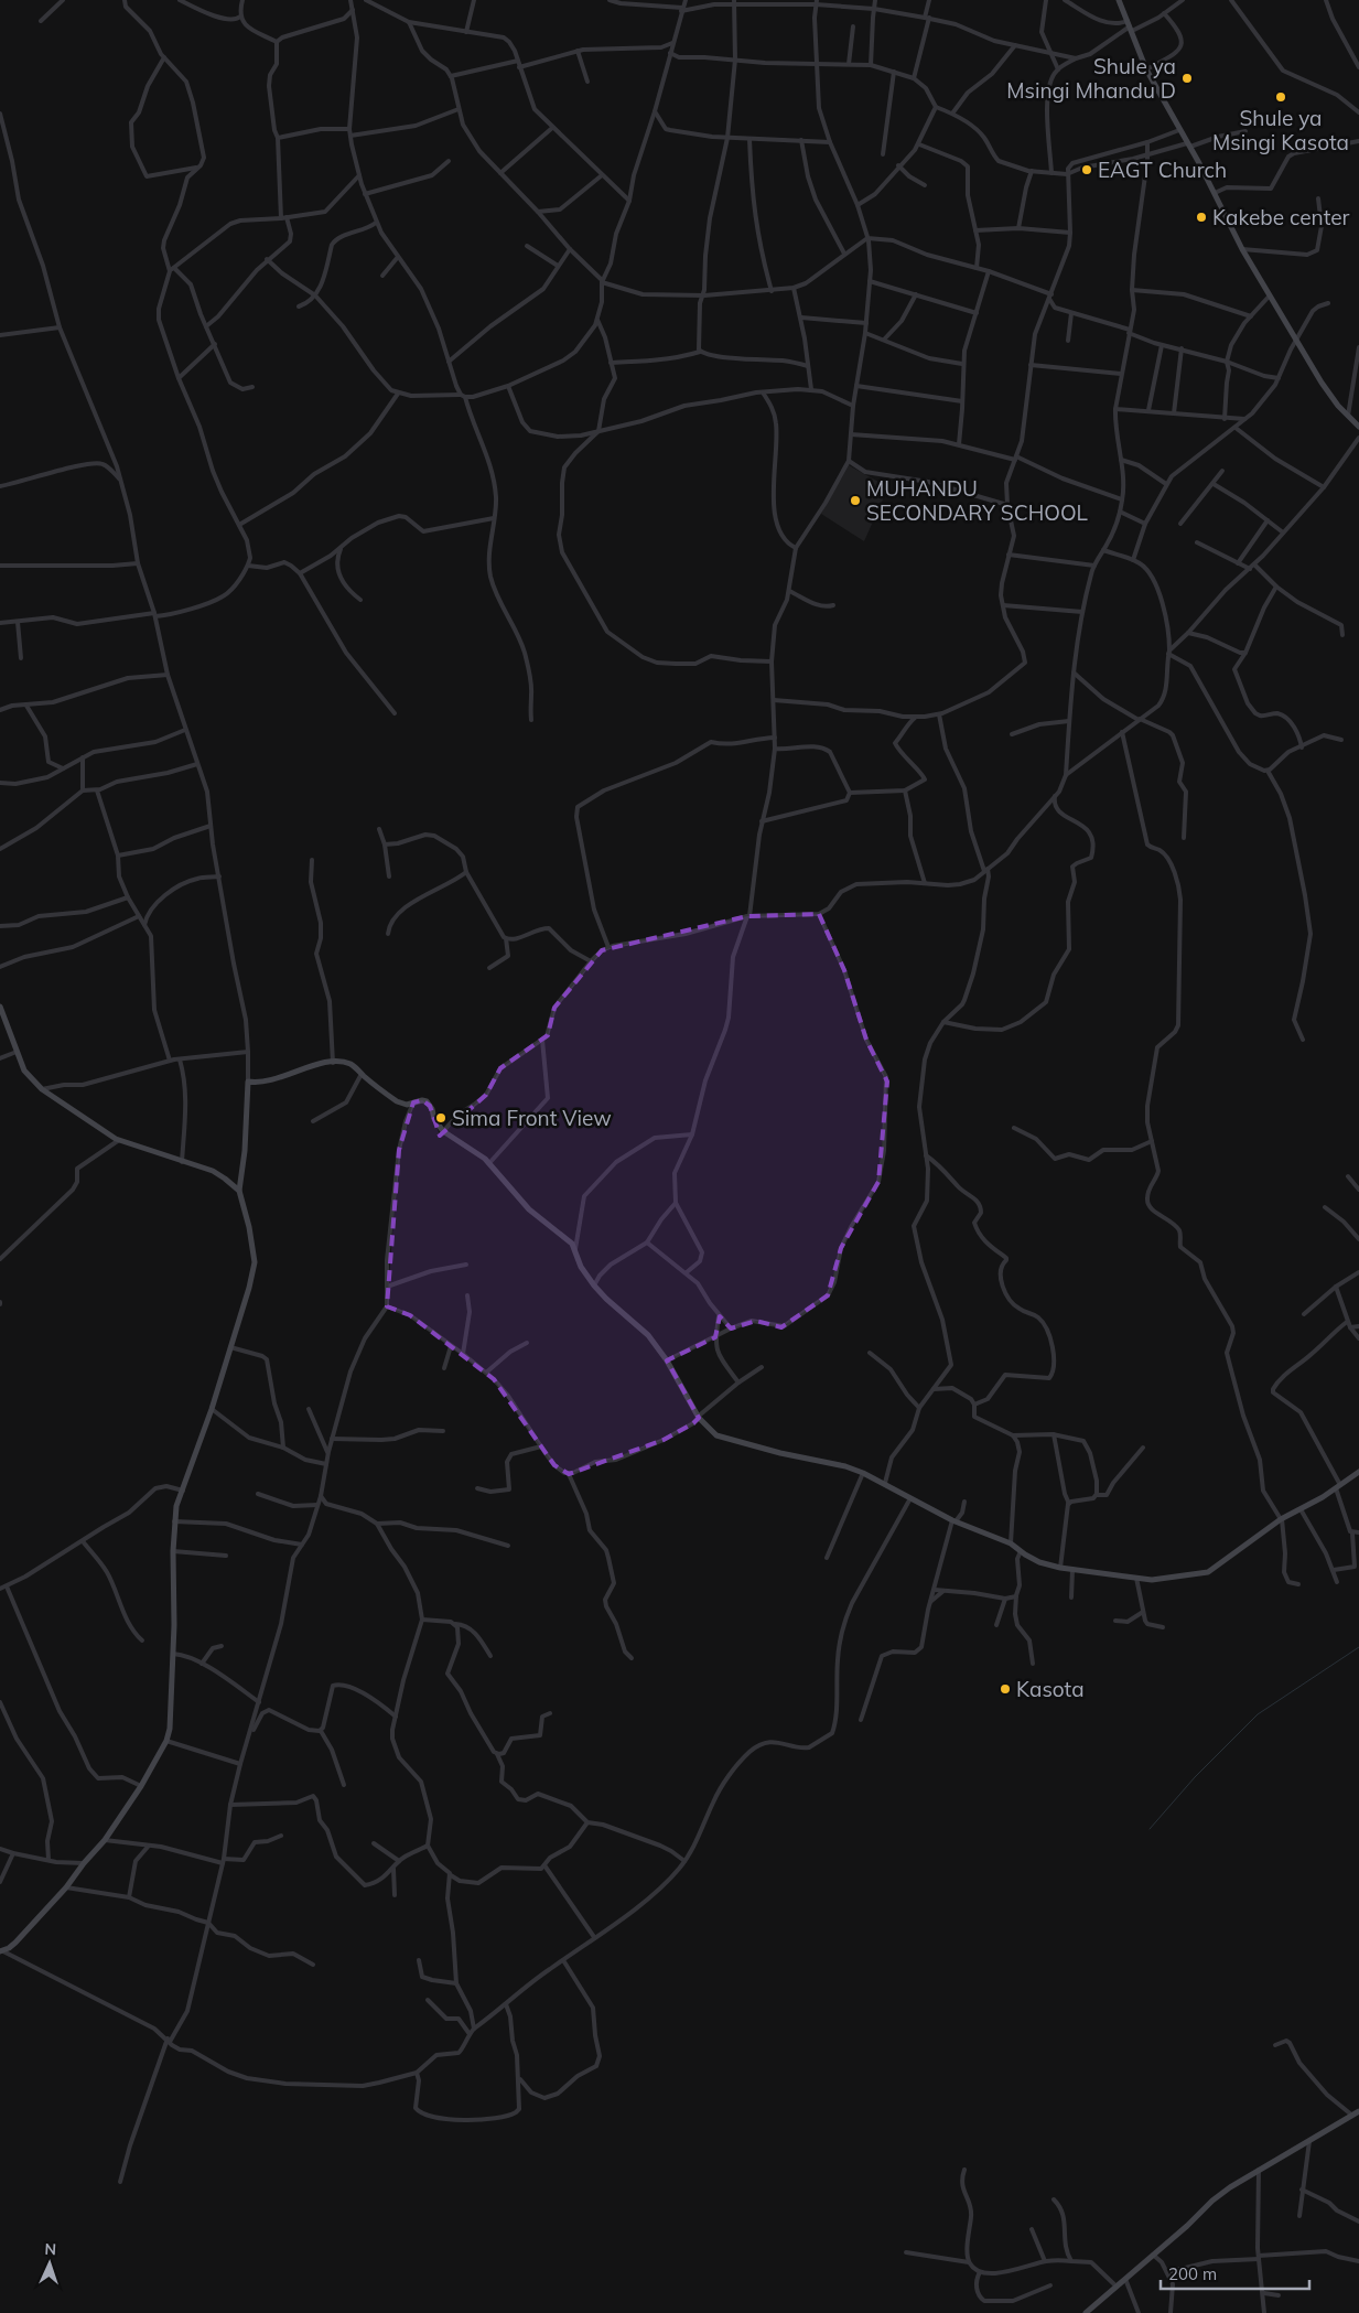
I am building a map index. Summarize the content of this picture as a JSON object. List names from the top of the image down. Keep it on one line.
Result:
{"places":["Shule ya Msingi Mhandu D","Shule ya Msingi Kasota","EAGT Church","Kakebe center","MUHANDU SECONDARY SCHOOL","Sima Front View","Kasota"],"scale_bar":"200 m","north":"top"}
